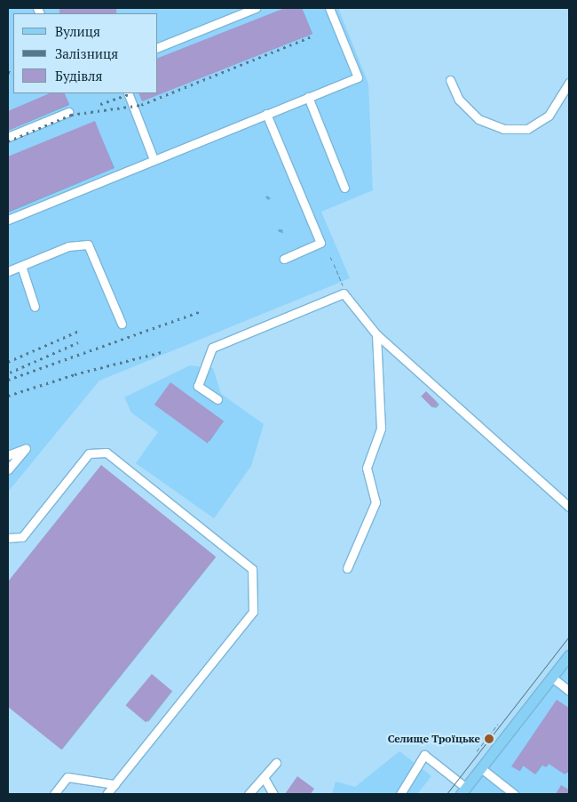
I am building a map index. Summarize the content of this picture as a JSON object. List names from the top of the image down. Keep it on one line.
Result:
{"places":["Селище Троїцьке"],"legend":["Вулиця","Залізниця","Будівля"]}
